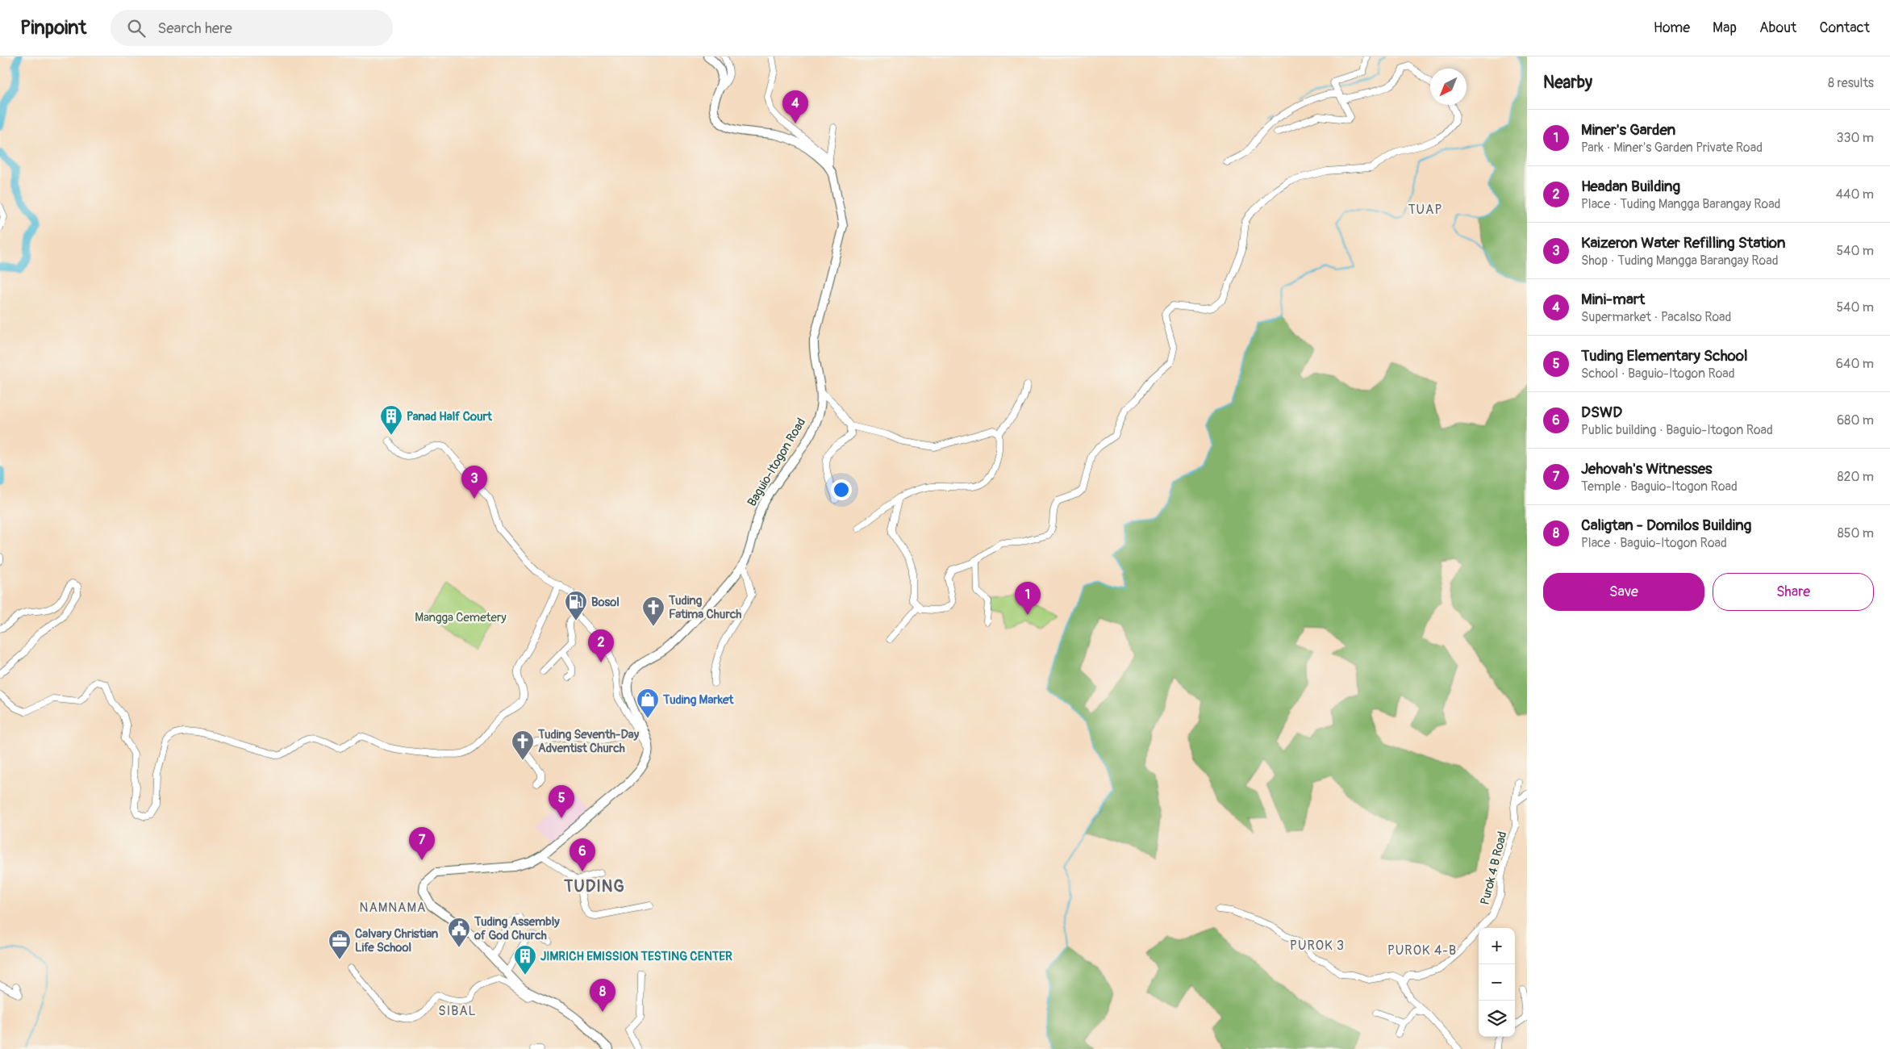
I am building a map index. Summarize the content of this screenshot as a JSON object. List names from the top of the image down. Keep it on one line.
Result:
{"streets":{"main road":["Baguio-Itogon Road"],"street":["Purok 4 B Road"]},"districts":["TUAP","TUDING","NAMNAMA","PUROK 3","PUROK 4-B","SIBAL"],"parks":["Mangga Cemetery"],"places":{"building":["Panad Half Court","JIMRICH EMISSION TESTING CENTER"],"fuel station":["Bosol"],"church":["Tuding Fatima Church","Tuding Seventh-Day Adventist Church"],"shop":["Tuding Market"],"public building":["Tuding Assembly of God Church"],"office":["Calvary Christian Life School"]},"north":"bottom left","page":{"header":"Pinpoint","search":"Search here","nav":["Home","Map","About","Contact"],"heading":["Nearby","8 results"],"pins":["4","3","1","2","5","7","6","8"],"list":[{"mark":"1","name":"Miner's Garden","note":"Park · Miner's Garden Private Road","value":"330 m"},{"mark":"2","name":"Headan Building","note":"Place · Tuding Mangga Barangay Road","value":"440 m"},{"mark":"3","name":"Kaizeron Water Refilling Station","note":"Shop · Tuding Mangga Barangay Road","value":"540 m"},{"mark":"4","name":"Mini-mart","note":"Supermarket · Pacalso Road","value":"540 m"},{"mark":"5","name":"Tuding Elementary School","note":"School · Baguio-Itogon Road","value":"640 m"},{"mark":"6","name":"DSWD","note":"Public building · Baguio-Itogon Road","value":"680 m"},{"mark":"7","name":"Jehovah's Witnesses","note":"Temple · Baguio-Itogon Road","value":"820 m"},{"mark":"8","name":"Caligtan - Domilos Building","note":"Place · Baguio-Itogon Road","value":"850 m"}],"buttons":["Save","Share"],"map_buttons":["+","−"]}}
